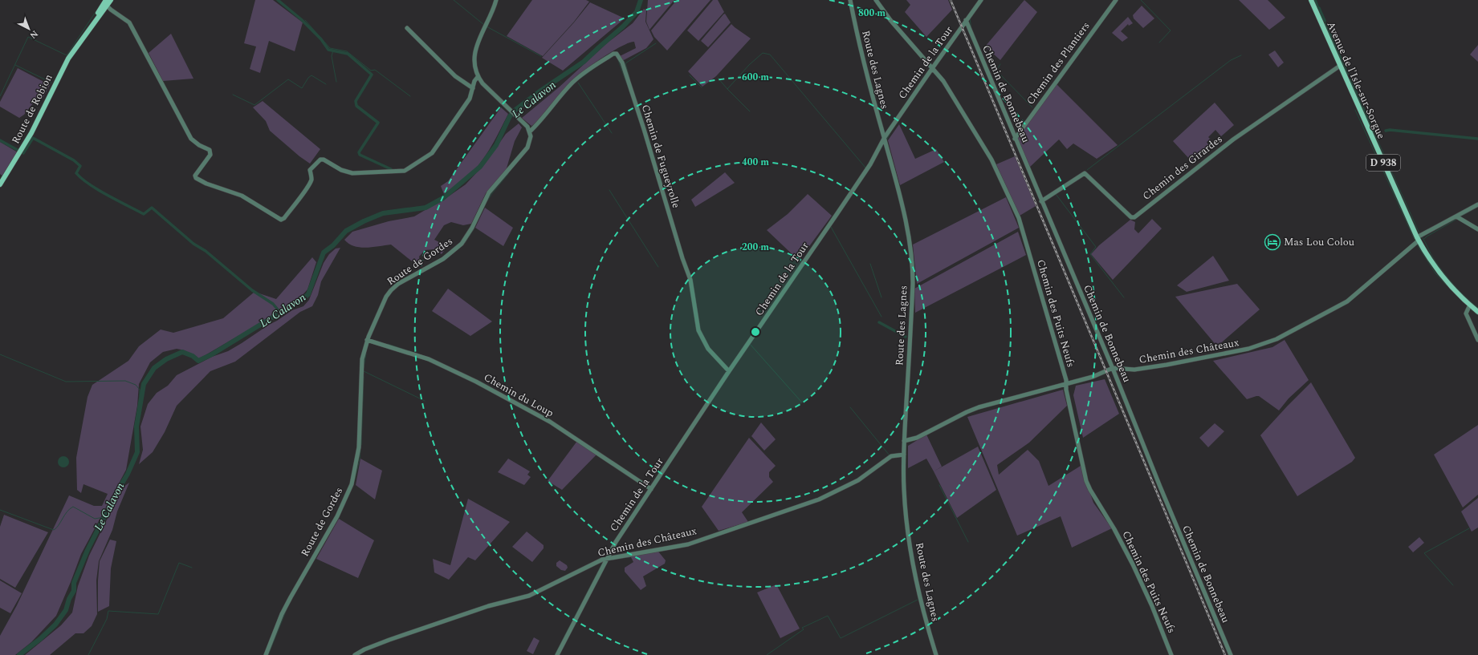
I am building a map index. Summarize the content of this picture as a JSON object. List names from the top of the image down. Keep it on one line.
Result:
{"streets":{"main road":["Avenue de l'Isle-sur-Sorgue","Route de Robion","D 938"],"street":["Chemin de la Tour","Chemin des Plantiers","Route des Lagnes","Chemin de Bonnebeau","Chemin de Fugueyrolle","Chemin des Girardes","Route de Gordes","Chemin des Puits Neufs","Chemin des Châteaux","Chemin du Loup"]},"crossings":[["Chemin de la Tour","Route des Lagnes"],["Chemin de la Tour","Chemin de Bonnebeau"],["Chemin de la Tour","Chemin de Fugueyrolle"],["Chemin de la Tour","Chemin des Puits Neufs"],["Chemin de la Tour","Chemin des Châteaux"],["Chemin de la Tour","Chemin du Loup"],["Chemin des Plantiers","Chemin de Bonnebeau"],["Route des Lagnes","Chemin des Châteaux"],["Avenue de l'Isle-sur-Sorgue","Chemin des Girardes"],["Avenue de l'Isle-sur-Sorgue","Chemin des Châteaux"],["Chemin de Bonnebeau","Chemin des Girardes"],["Chemin de Bonnebeau","Chemin des Châteaux"],["Chemin de Fugueyrolle","Route de Gordes"],["Route de Gordes","Chemin du Loup"],["Chemin des Puits Neufs","Chemin des Châteaux"]],"water":["Le Calavon"],"places":{"hotel":["Mas Lou Colou"]},"north":"bottom right","rings":["800 m","600 m","400 m","200 m"]}
